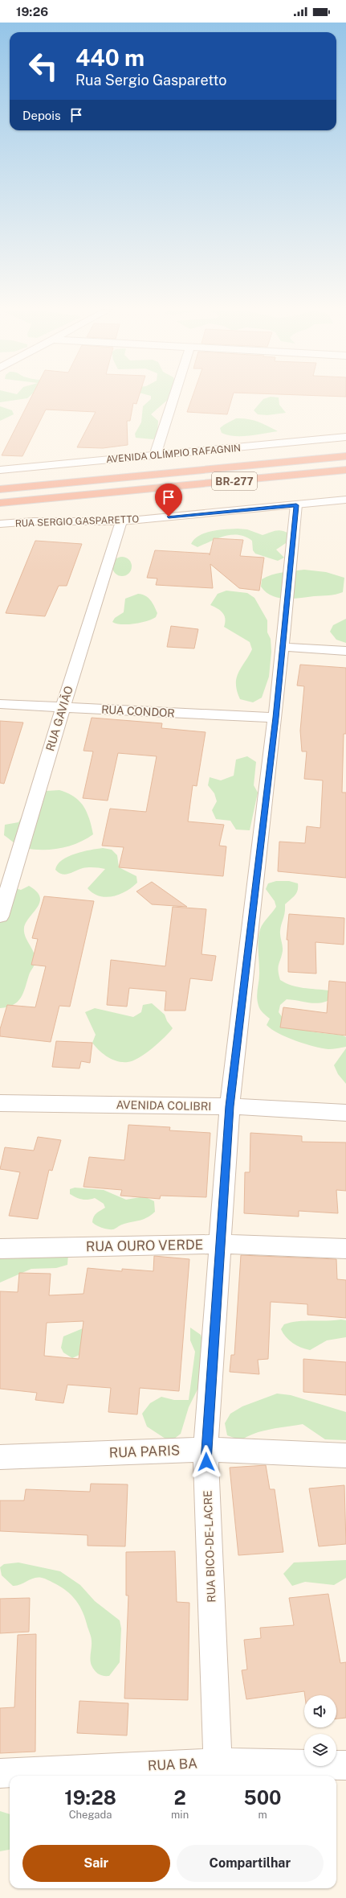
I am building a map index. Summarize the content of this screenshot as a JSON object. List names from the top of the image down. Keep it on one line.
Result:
{"streets":{"highway":["BR-277"],"street":["AVENIDA OLÍMPIO RAFAGNIN","RUA SERGIO GASPARETTO","RUA CONDOR","RUA GAVIÃO","AVENIDA COLIBRI","RUA OURO VERDE","RUA PARIS","RUA BICO-DE-LACRE","RUA BA"]},"crossings":[["RUA SERGIO GASPARETTO","RUA GAVIÃO"],["RUA SERGIO GASPARETTO","RUA BICO-DE-LACRE"],["RUA CONDOR","RUA GAVIÃO"],["RUA CONDOR","RUA BICO-DE-LACRE"],["AVENIDA COLIBRI","RUA BICO-DE-LACRE"],["RUA OURO VERDE","RUA BICO-DE-LACRE"],["RUA PARIS","RUA BICO-DE-LACRE"],["RUA BICO-DE-LACRE","RUA BA"]],"page":{"status":"19:26","turn":["440 m","Rua Sergio Gasparetto"],"then":"Depois","eta":["19:28","Chegada","2","min","500","m"],"buttons":["Sair","Compartilhar"]}}
